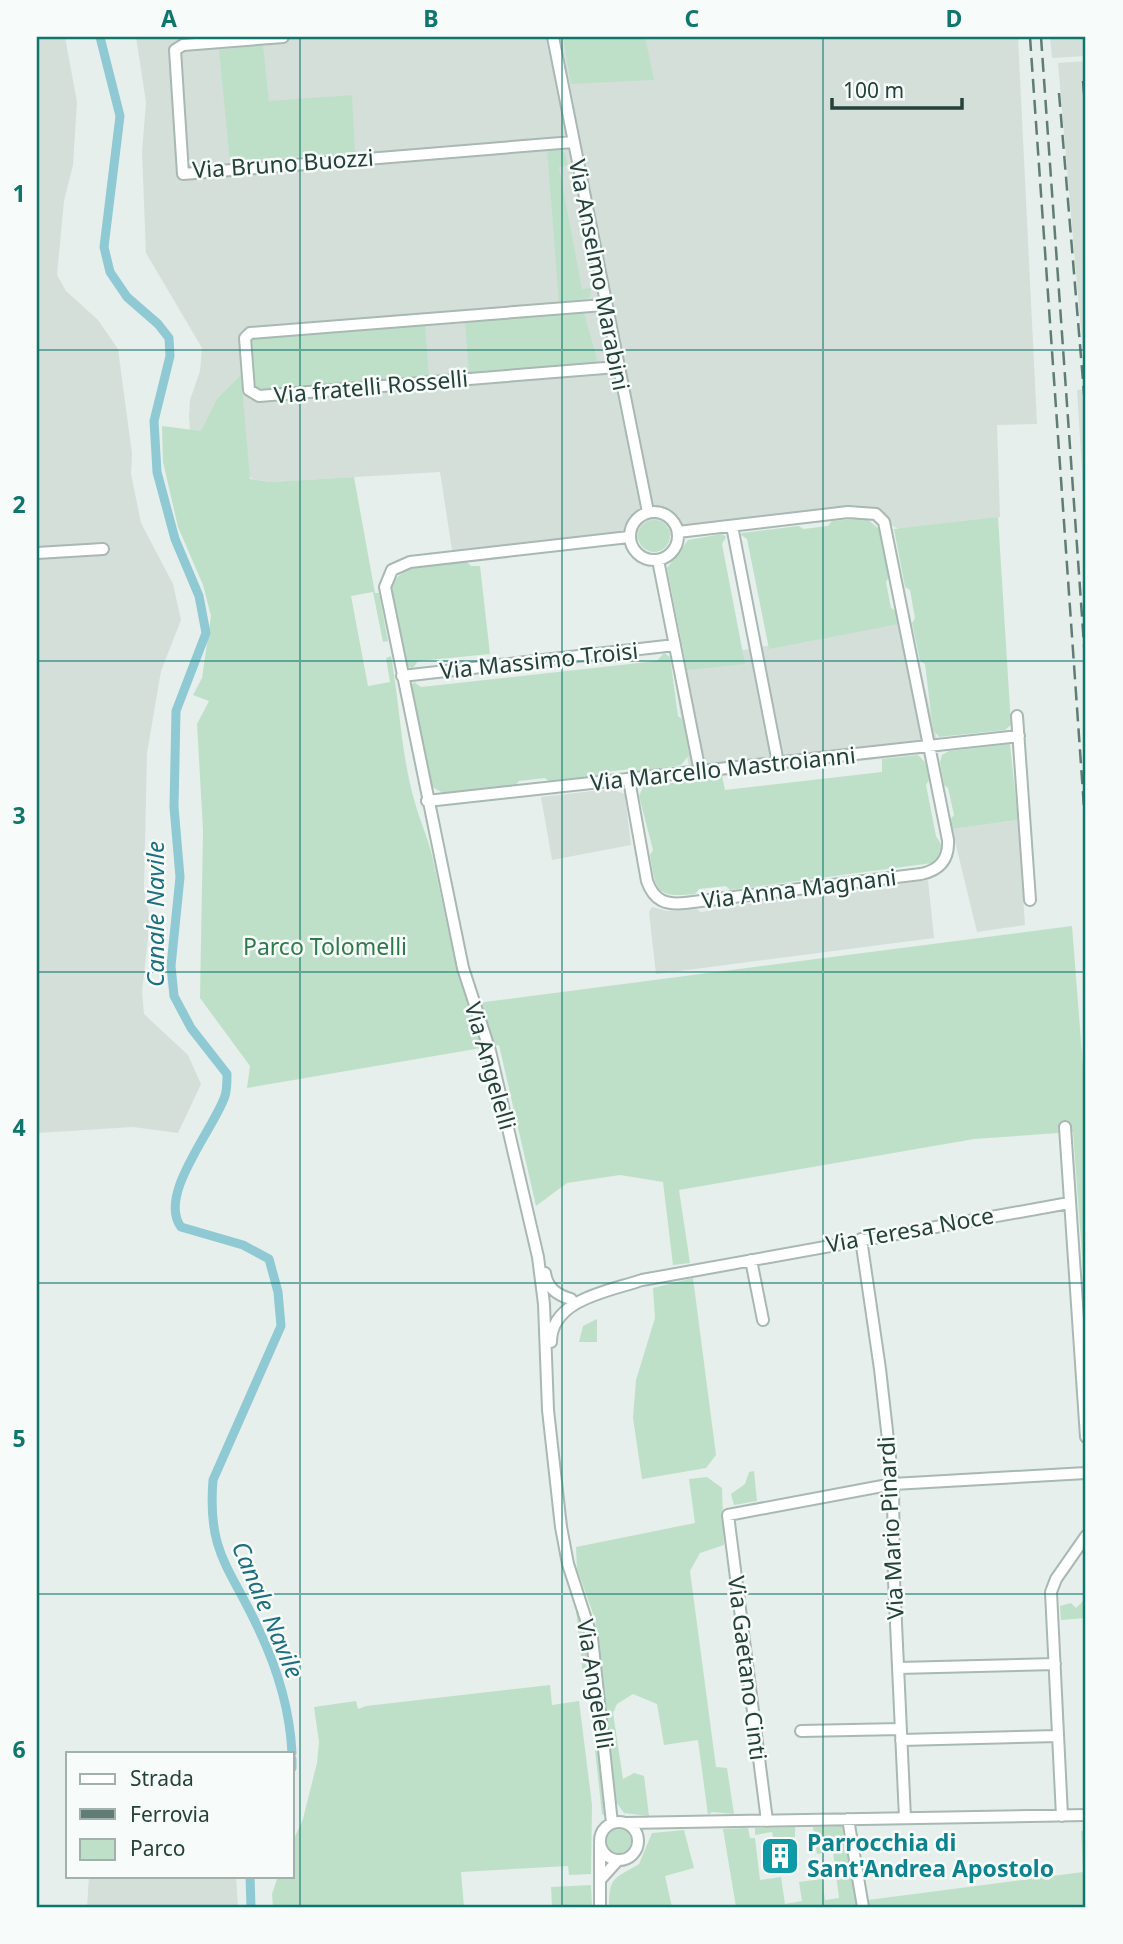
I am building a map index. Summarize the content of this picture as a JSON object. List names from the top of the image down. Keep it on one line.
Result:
{"streets":{"street":["Via Bruno Buozzi","Via Anselmo Marabini","Via fratelli Rosselli","Via Massimo Troisi","Via Marcello Mastroianni","Via Anna Magnani","Via Angelelli","Via Teresa Noce","Via Mario Pinardi","Via Gaetano Cinti"]},"crossings":[["Via Bruno Buozzi","Via Anselmo Marabini"],["Via Anselmo Marabini","Via fratelli Rosselli"],["Via Anselmo Marabini","Via Angelelli"],["Via Massimo Troisi","Via Angelelli"],["Via Marcello Mastroianni","Via Anna Magnani"],["Via Marcello Mastroianni","Via Angelelli"],["Via Angelelli","Via Teresa Noce"],["Via Teresa Noce","Via Mario Pinardi"],["Via Mario Pinardi","Via Gaetano Cinti"]],"water":["Canale Navile"],"parks":["Parco Tolomelli"],"places":{"building":["Parrocchia di Sant'Andrea Apostolo"]},"legend":["Strada","Ferrovia","Parco"],"scale_bar":"100 m","grid":{"columns":["A","B","C","D"],"rows":["1","2","3","4","5","6"]}}
